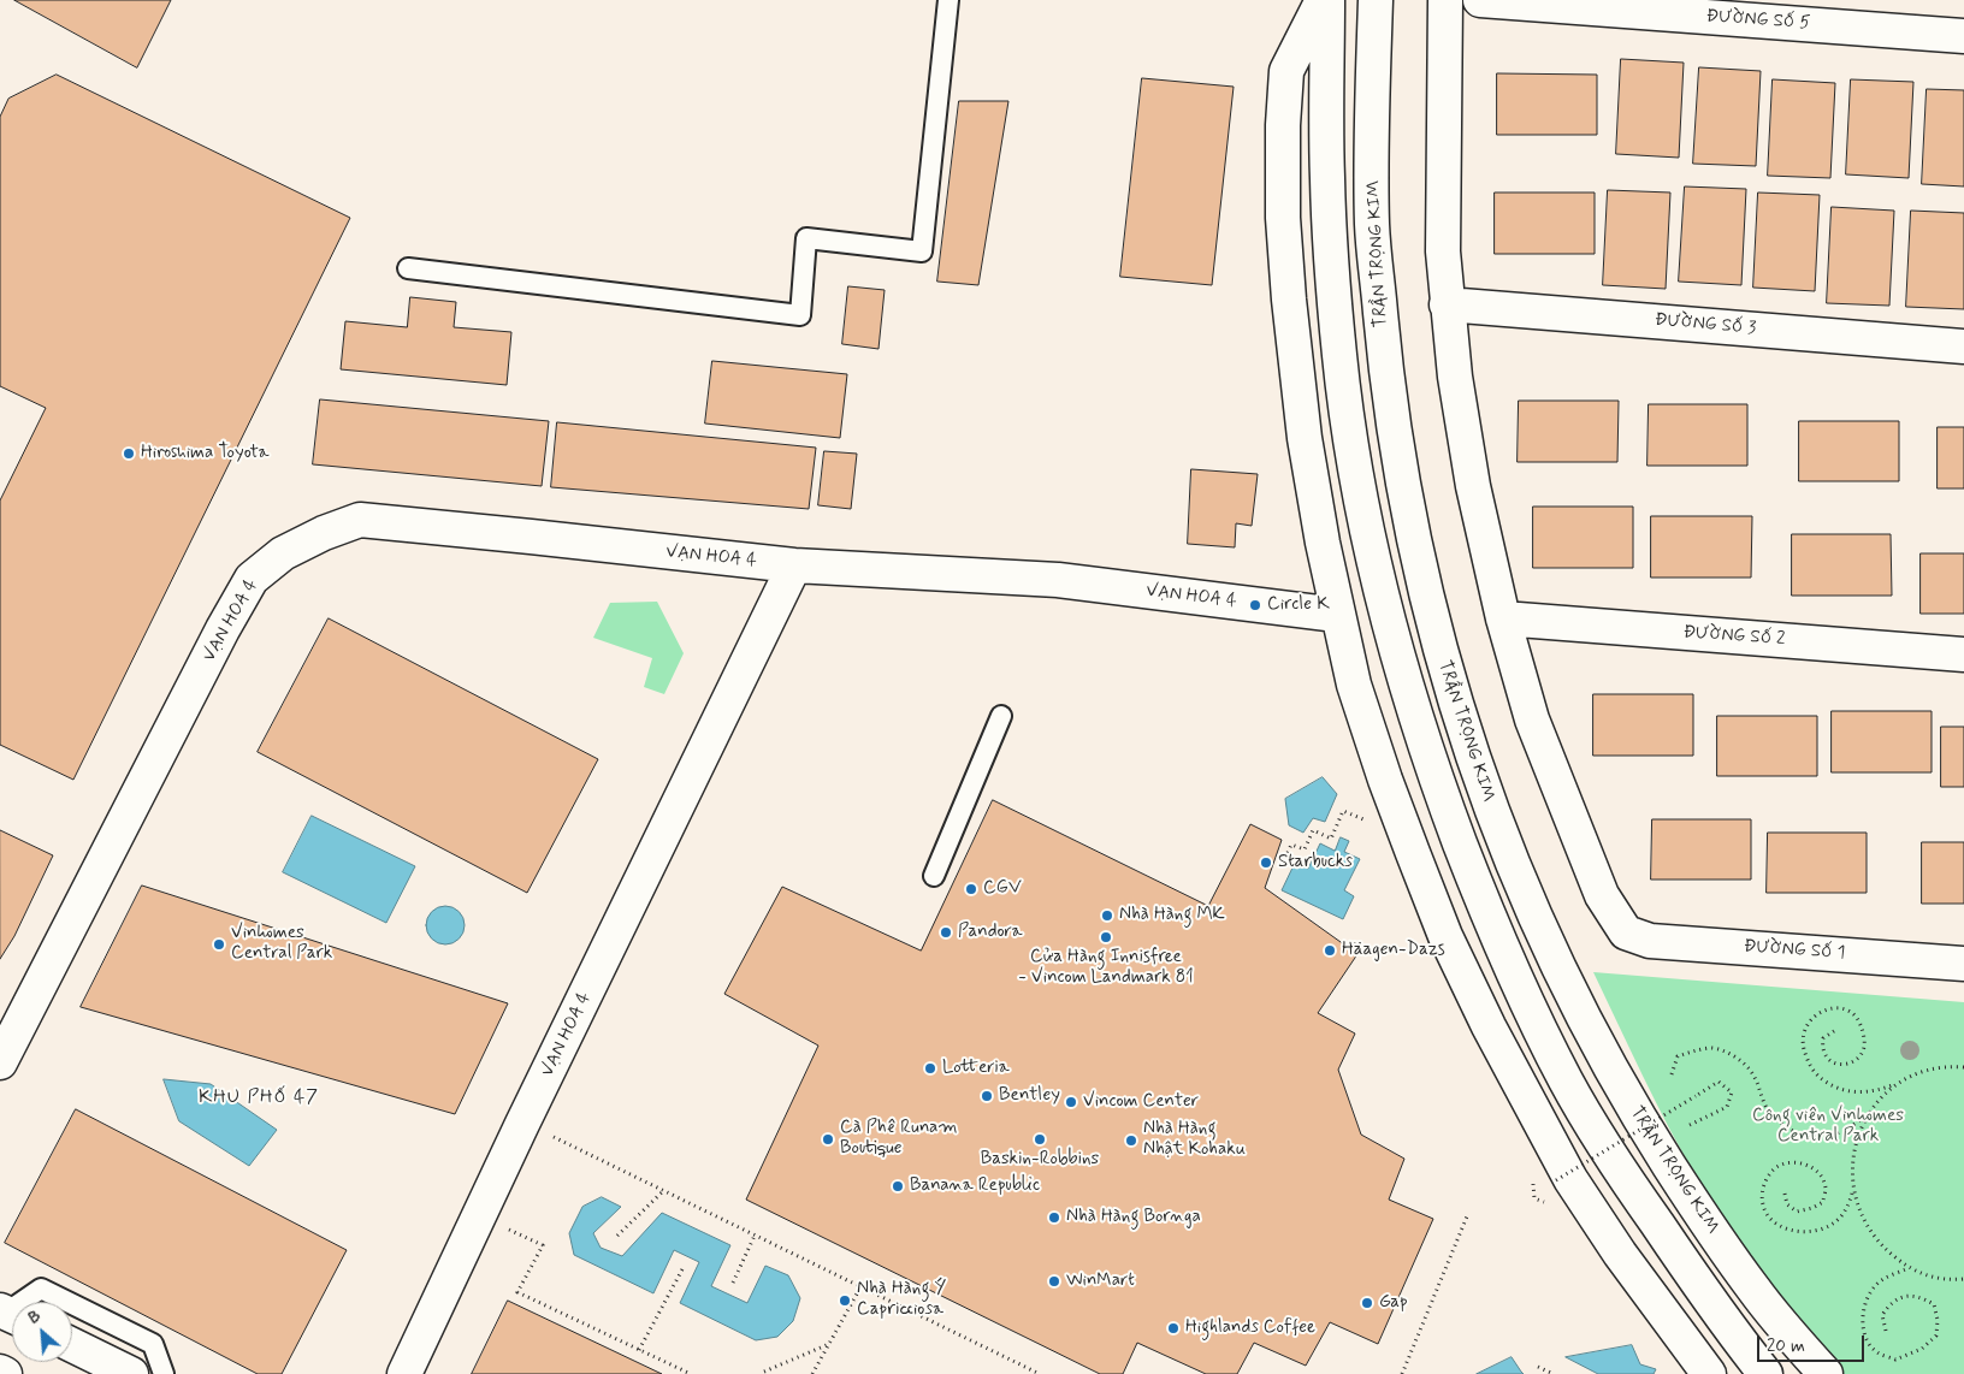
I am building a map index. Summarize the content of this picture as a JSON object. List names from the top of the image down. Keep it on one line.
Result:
{"streets":{"street":["ĐƯỜNG SỐ 5","TRẦN TRỌNG KIM","ĐƯỜNG SỐ 3","VẠN HOA 4","ĐƯỜNG SỐ 2","ĐƯỜNG SỐ 1"]},"crossings":[["ĐƯỜNG SỐ 2","ĐƯỜNG SỐ 1"]],"districts":["KHU PHỐ 47"],"parks":["Công viên Vinhomes Central Park"],"places":["Hiroshima Toyota","Circle K","Starbucks","CGV","Nhà Hàng MK","Pandora","Cửa Hàng Innisfree - Vincom Landmark 81","Vinhomes Central Park","Häagen-Dazs","Lotteria","Bentley","Vincom Center","Cà Phê Runam Boutique","Baskin-Robbins","Nhà Hàng Nhật Kohaku","Banana Republic","Nhà Hàng Bornga","WinMart","Nhà Hàng Ý Capricciosa","Gap","Highlands Coffee"],"scale_bar":"20 m","north":"top left"}
